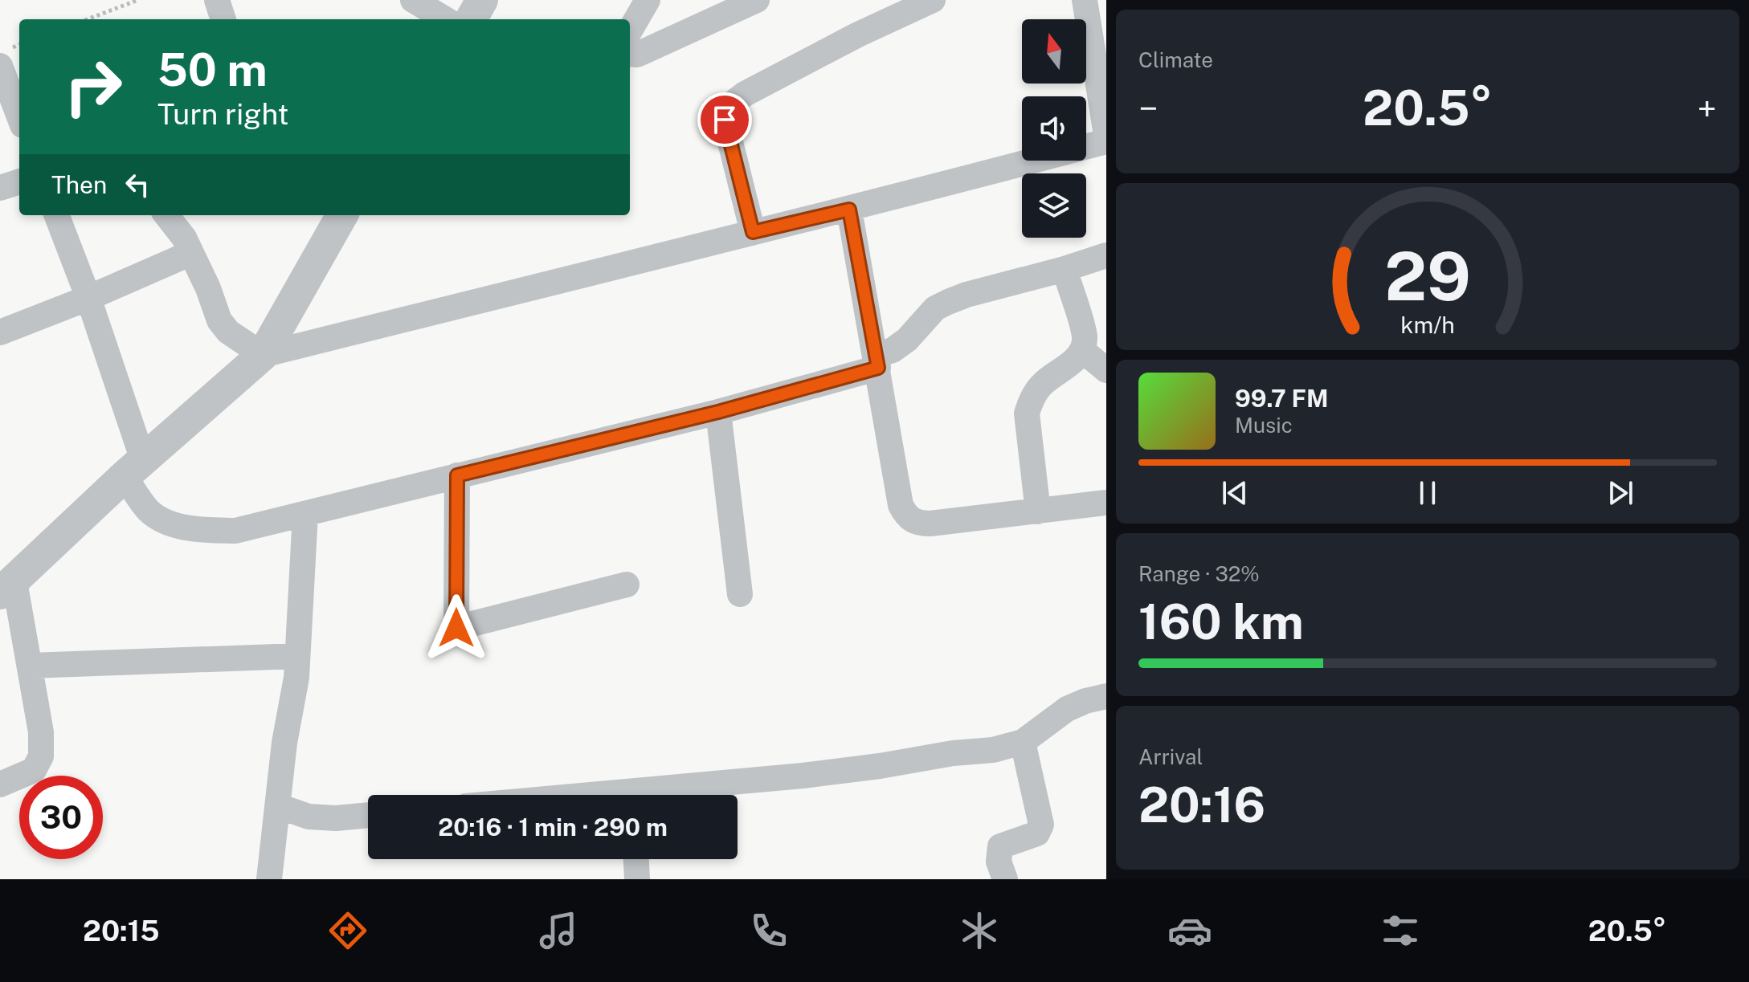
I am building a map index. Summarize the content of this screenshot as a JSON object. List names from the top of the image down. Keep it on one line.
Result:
{"north":"top","page":{"tile":["Climate",["Range · 32%","160 km"],["Arrival","20:16"]],"turn":["50 m","Turn right"],"heat":["−","20.5°","+"],"then":"Then","song":["99.7 FM","Music"],"limit":"30","trip":"20:16 · 1 min · 290 m","tabs":["20:15","20.5°"],"gauge":["29","km/h"]}}
